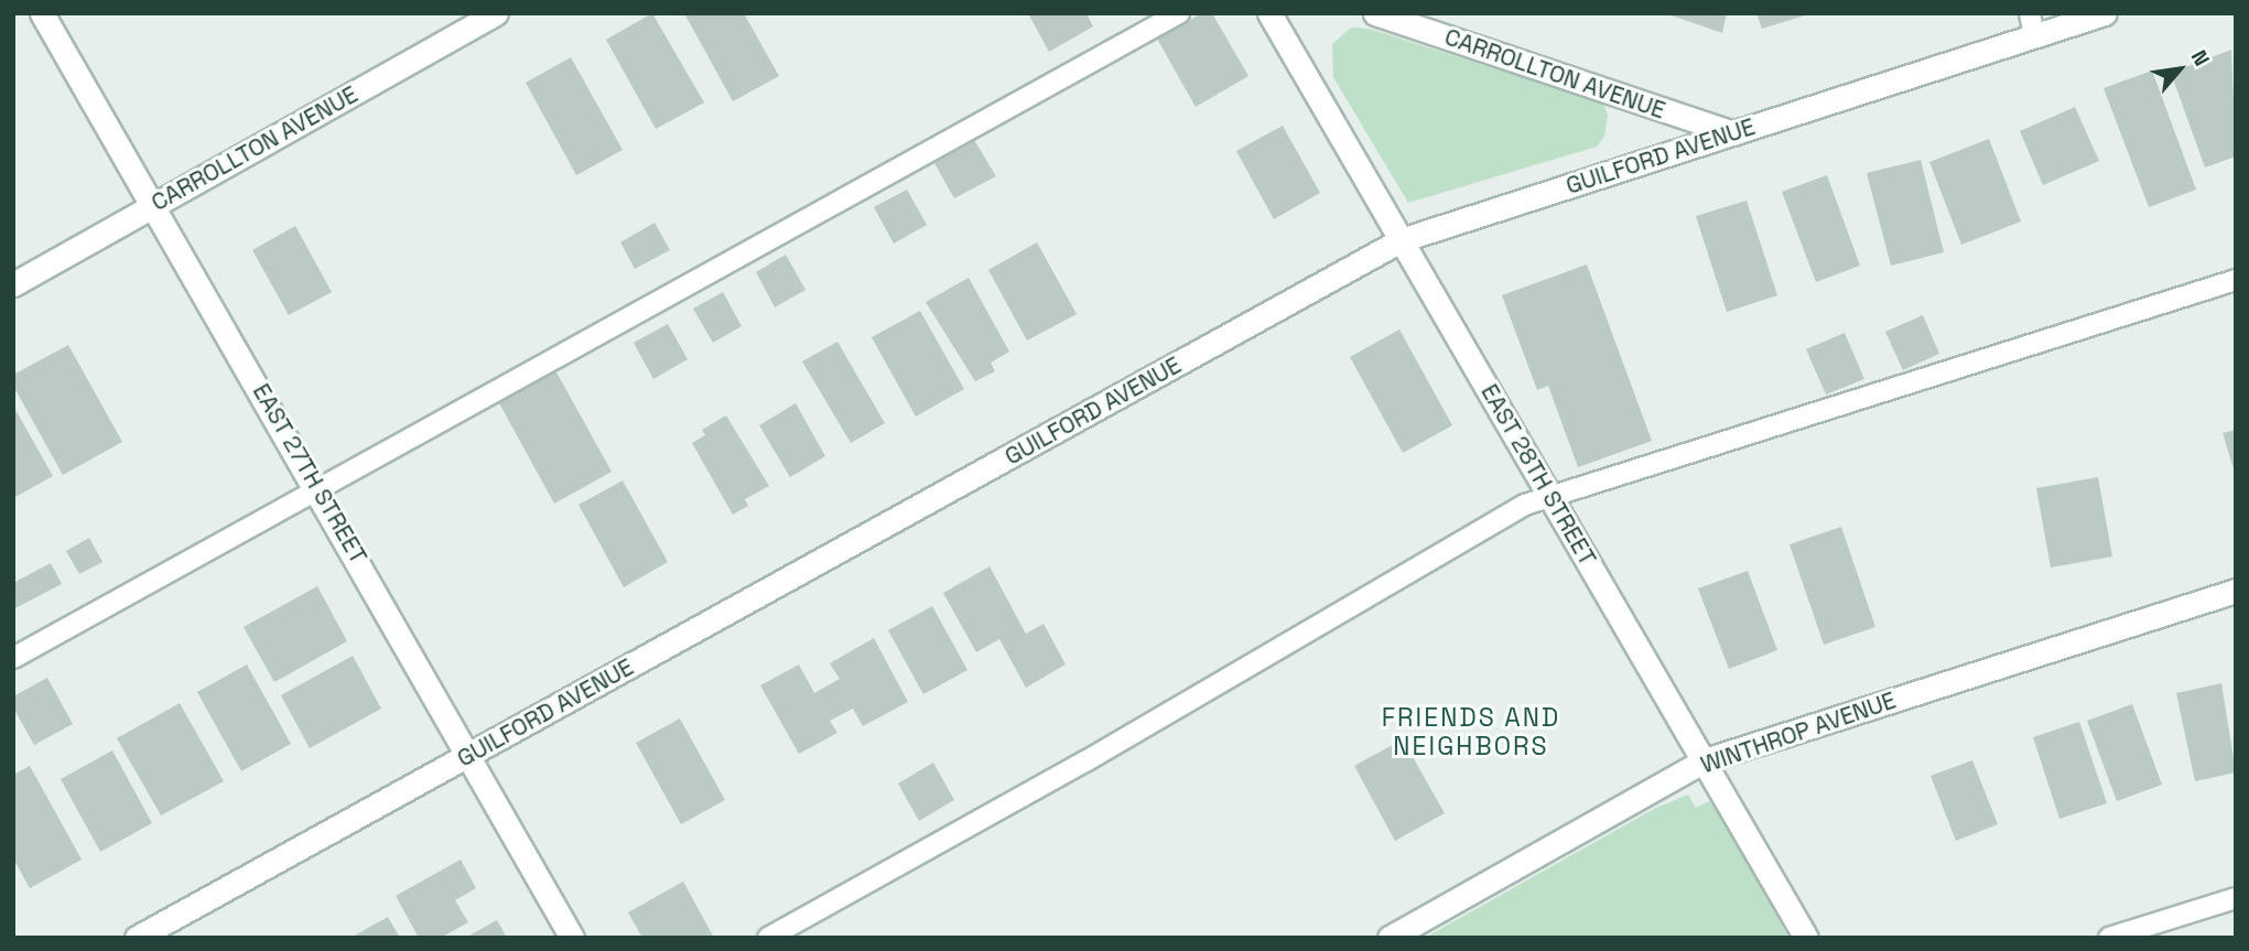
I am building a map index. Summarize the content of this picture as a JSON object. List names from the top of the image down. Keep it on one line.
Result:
{"streets":{"street":["CARROLLTON AVENUE","GUILFORD AVENUE","EAST 27TH STREET","EAST 28TH STREET","WINTHROP AVENUE"]},"crossings":[["CARROLLTON AVENUE","GUILFORD AVENUE"],["CARROLLTON AVENUE","EAST 27TH STREET"],["GUILFORD AVENUE","EAST 27TH STREET"],["GUILFORD AVENUE","EAST 28TH STREET"],["EAST 28TH STREET","WINTHROP AVENUE"]],"districts":["FRIENDS AND NEIGHBORS"],"north":"top right"}
